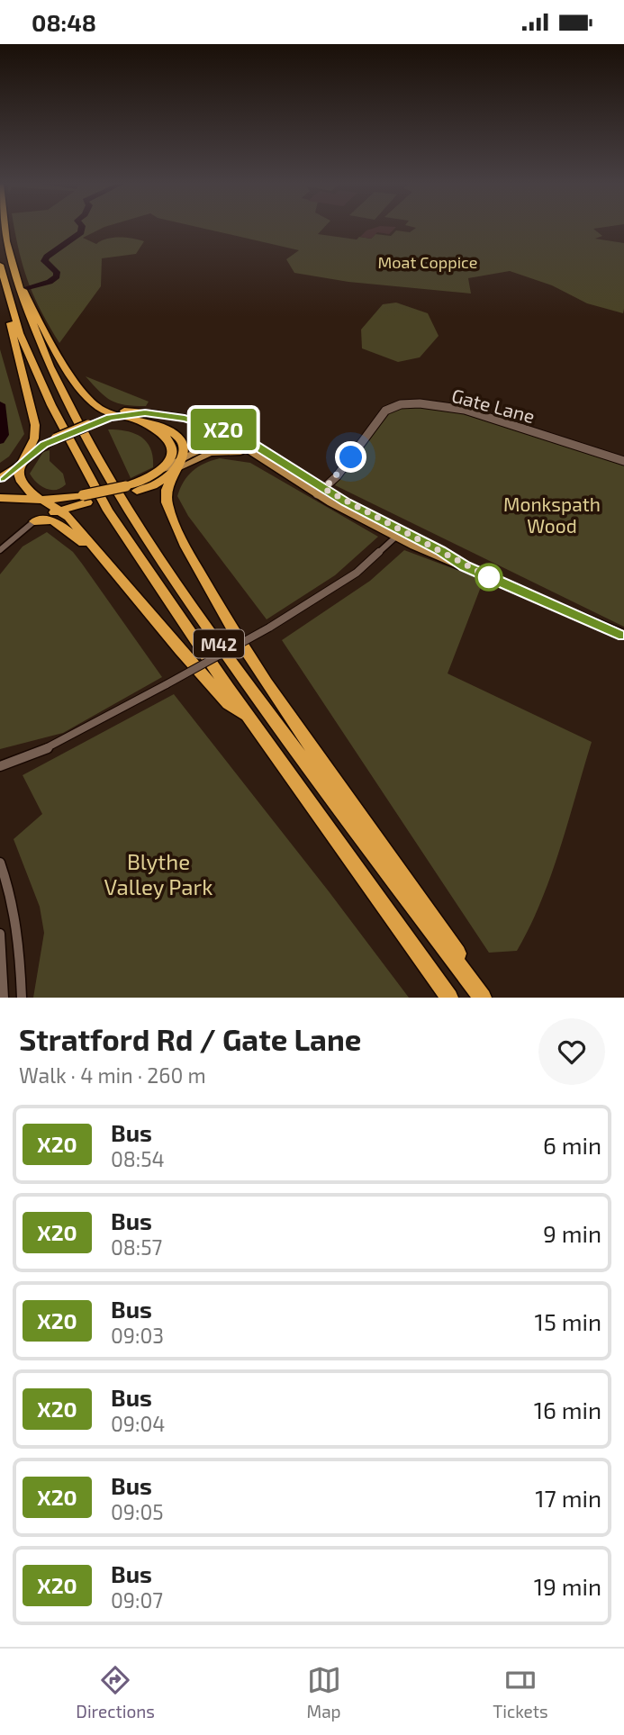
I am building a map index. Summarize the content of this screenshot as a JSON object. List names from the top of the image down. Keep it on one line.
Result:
{"streets":{"highway":["M42"],"street":["Gate Lane"]},"parks":["Moat Coppice","Monkspath Wood","Blythe Valley Park"],"lines":["bus line X20"],"page":{"status":"08:48","on_map":"X20","heading":["Stratford Rd / Gate Lane","Walk · 4 min · 260 m"],"list":[{"mark":"X20","name":"Bus","note":"08:54","value":"6 min"},{"mark":"X20","name":"Bus","note":"08:57","value":"9 min"},{"mark":"X20","name":"Bus","note":"09:03","value":"15 min"},{"mark":"X20","name":"Bus","note":"09:04","value":"16 min"},{"mark":"X20","name":"Bus","note":"09:05","value":"17 min"},{"mark":"X20","name":"Bus","note":"09:07","value":"19 min"}],"tabs":["Directions","Map","Tickets"]}}
